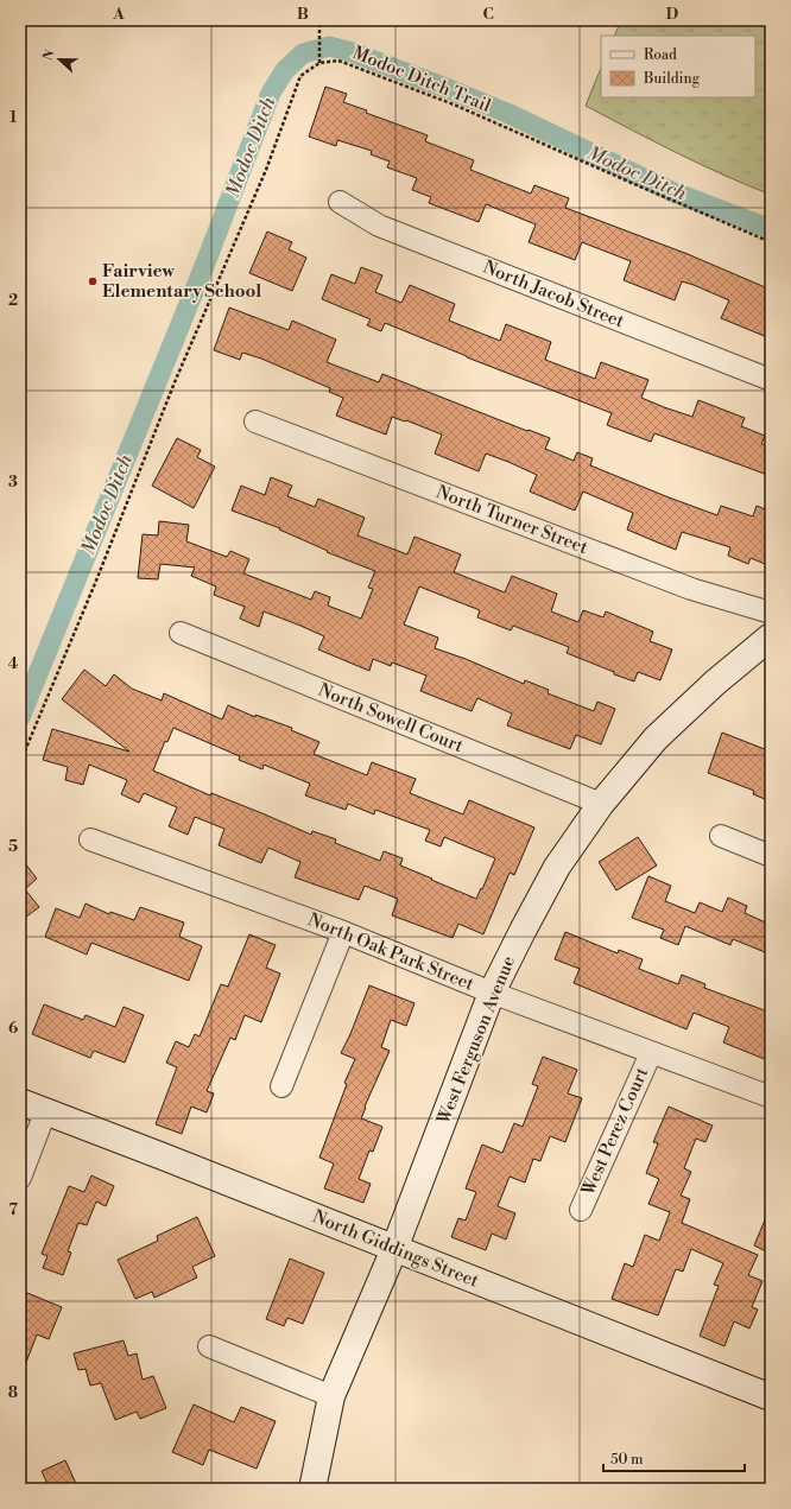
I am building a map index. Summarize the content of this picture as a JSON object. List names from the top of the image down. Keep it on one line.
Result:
{"streets":{"street":["North Jacob Street","North Turner Street","North Sowell Court","North Oak Park Street","West Ferguson Avenue","West Perez Court","North Giddings Street"],"path":["Modoc Ditch Trail"]},"crossings":[["North Sowell Court","West Ferguson Avenue"],["North Oak Park Street","West Ferguson Avenue"],["North Oak Park Street","West Perez Court"],["West Ferguson Avenue","North Giddings Street"]],"water":["Modoc Ditch"],"places":["Fairview Elementary School"],"legend":["Road","Building"],"scale_bar":"50 m","north":"left","grid":{"columns":["A","B","C","D"],"rows":["1","2","3","4","5","6","7","8"]}}
